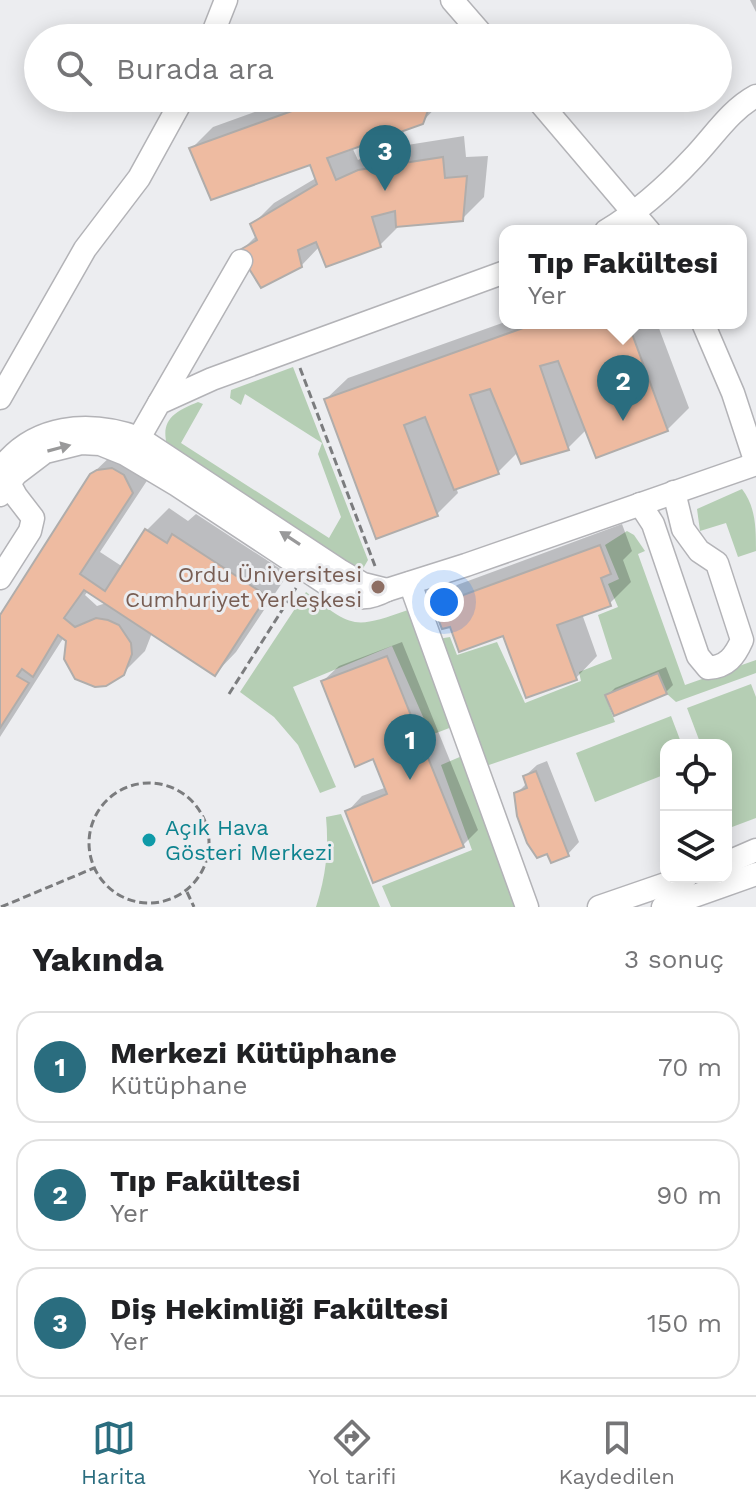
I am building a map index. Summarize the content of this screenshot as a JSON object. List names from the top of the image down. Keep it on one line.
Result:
{"places":["Ordu Üniversitesi Cumhuriyet Yerleşkesi","Açık Hava Gösteri Merkezi"],"page":{"search":"Burada ara","pins":["3","2","1"],"popup":["Tıp Fakültesi","Yer"],"heading":["Yakında","3 sonuç"],"list":[{"mark":"1","name":"Merkezi Kütüphane","note":"Kütüphane","value":"70 m"},{"mark":"2","name":"Tıp Fakültesi","note":"Yer","value":"90 m"},{"mark":"3","name":"Diş Hekimliği Fakültesi","note":"Yer","value":"150 m"}],"nav":["Harita","Yol tarifi","Kaydedilen"]}}
